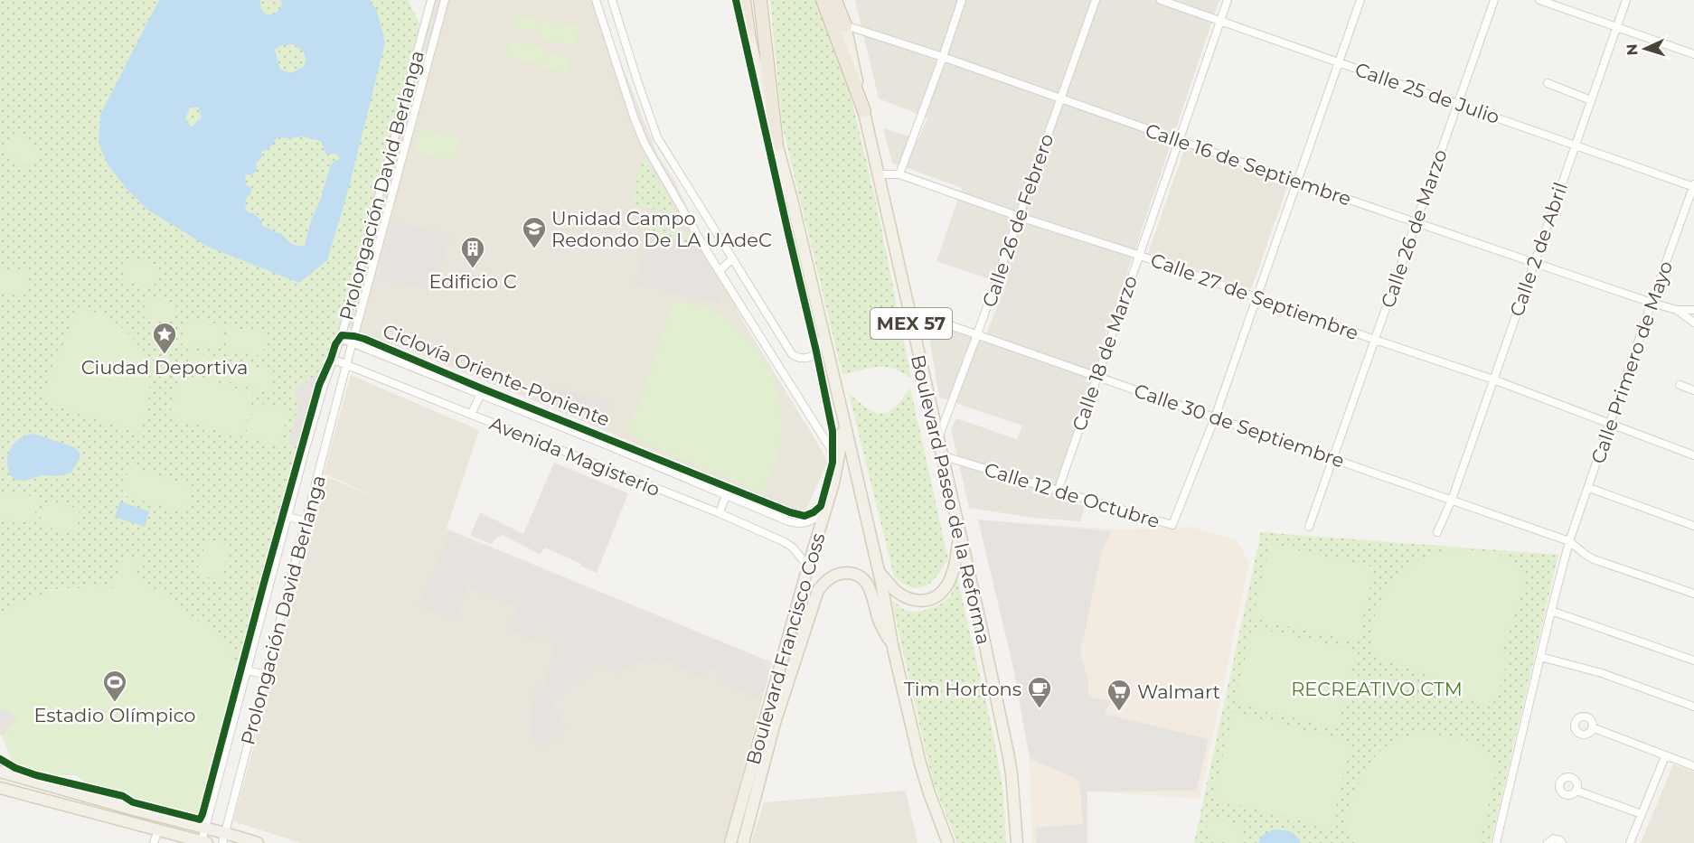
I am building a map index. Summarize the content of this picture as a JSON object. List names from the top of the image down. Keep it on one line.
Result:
{"streets":{"highway":["MEX 57","Boulevard Paseo de la Reforma"],"main road":["Boulevard Francisco Coss"],"street":["Calle 25 de Julio","Calle 16 de Septiembre","Prolongación David Berlanga","Calle 26 de Febrero","Calle 26 de Marzo","Calle 2 de Abril","Calle 27 de Septiembre","Calle 18 de Marzo","Calle Primero de Mayo","Calle 30 de Septiembre","Avenida Magisterio","Calle 12 de Octubre"],"cycle path":["Ciclovía Oriente-Poniente"]},"crossings":[["Calle 25 de Julio","Calle 26 de Marzo"],["Calle 25 de Julio","Calle 2 de Abril"],["Calle 25 de Julio","Calle 18 de Marzo"],["Calle 25 de Julio","Calle Primero de Mayo"],["Calle 16 de Septiembre","Calle 26 de Febrero"],["Calle 16 de Septiembre","Calle 26 de Marzo"],["Calle 16 de Septiembre","Calle 2 de Abril"],["Calle 16 de Septiembre","Calle 18 de Marzo"],["Calle 16 de Septiembre","Calle Primero de Mayo"],["Calle 16 de Septiembre","Boulevard Paseo de la Reforma"],["Prolongación David Berlanga","Avenida Magisterio"],["Calle 26 de Febrero","Calle 27 de Septiembre"],["Calle 26 de Febrero","Calle 30 de Septiembre"],["Calle 26 de Febrero","Boulevard Paseo de la Reforma"],["Calle 26 de Marzo","Calle 27 de Septiembre"],["Calle 26 de Marzo","Calle 30 de Septiembre"],["Calle 2 de Abril","Calle 27 de Septiembre"],["Calle 2 de Abril","Calle 30 de Septiembre"],["Calle 27 de Septiembre","Calle 18 de Marzo"],["Calle 27 de Septiembre","Calle Primero de Mayo"],["Calle 18 de Marzo","Calle 30 de Septiembre"],["Calle 18 de Marzo","Calle 12 de Octubre"],["Calle Primero de Mayo","Calle 30 de Septiembre"],["Calle 30 de Septiembre","Calle 12 de Octubre"],["Calle 30 de Septiembre","Boulevard Paseo de la Reforma"],["Avenida Magisterio","Boulevard Francisco Coss"],["Calle 12 de Octubre","Boulevard Paseo de la Reforma"]],"parks":["RECREATIVO CTM"],"places":{"school or university":["Unidad Campo Redondo De LA UAdeC"],"building":["Edificio C"],"place":["Ciudad Deportiva"],"sports":["Estadio Olímpico"],"cafe":["Tim Hortons"],"supermarket":["Walmart"]},"north":"left"}
